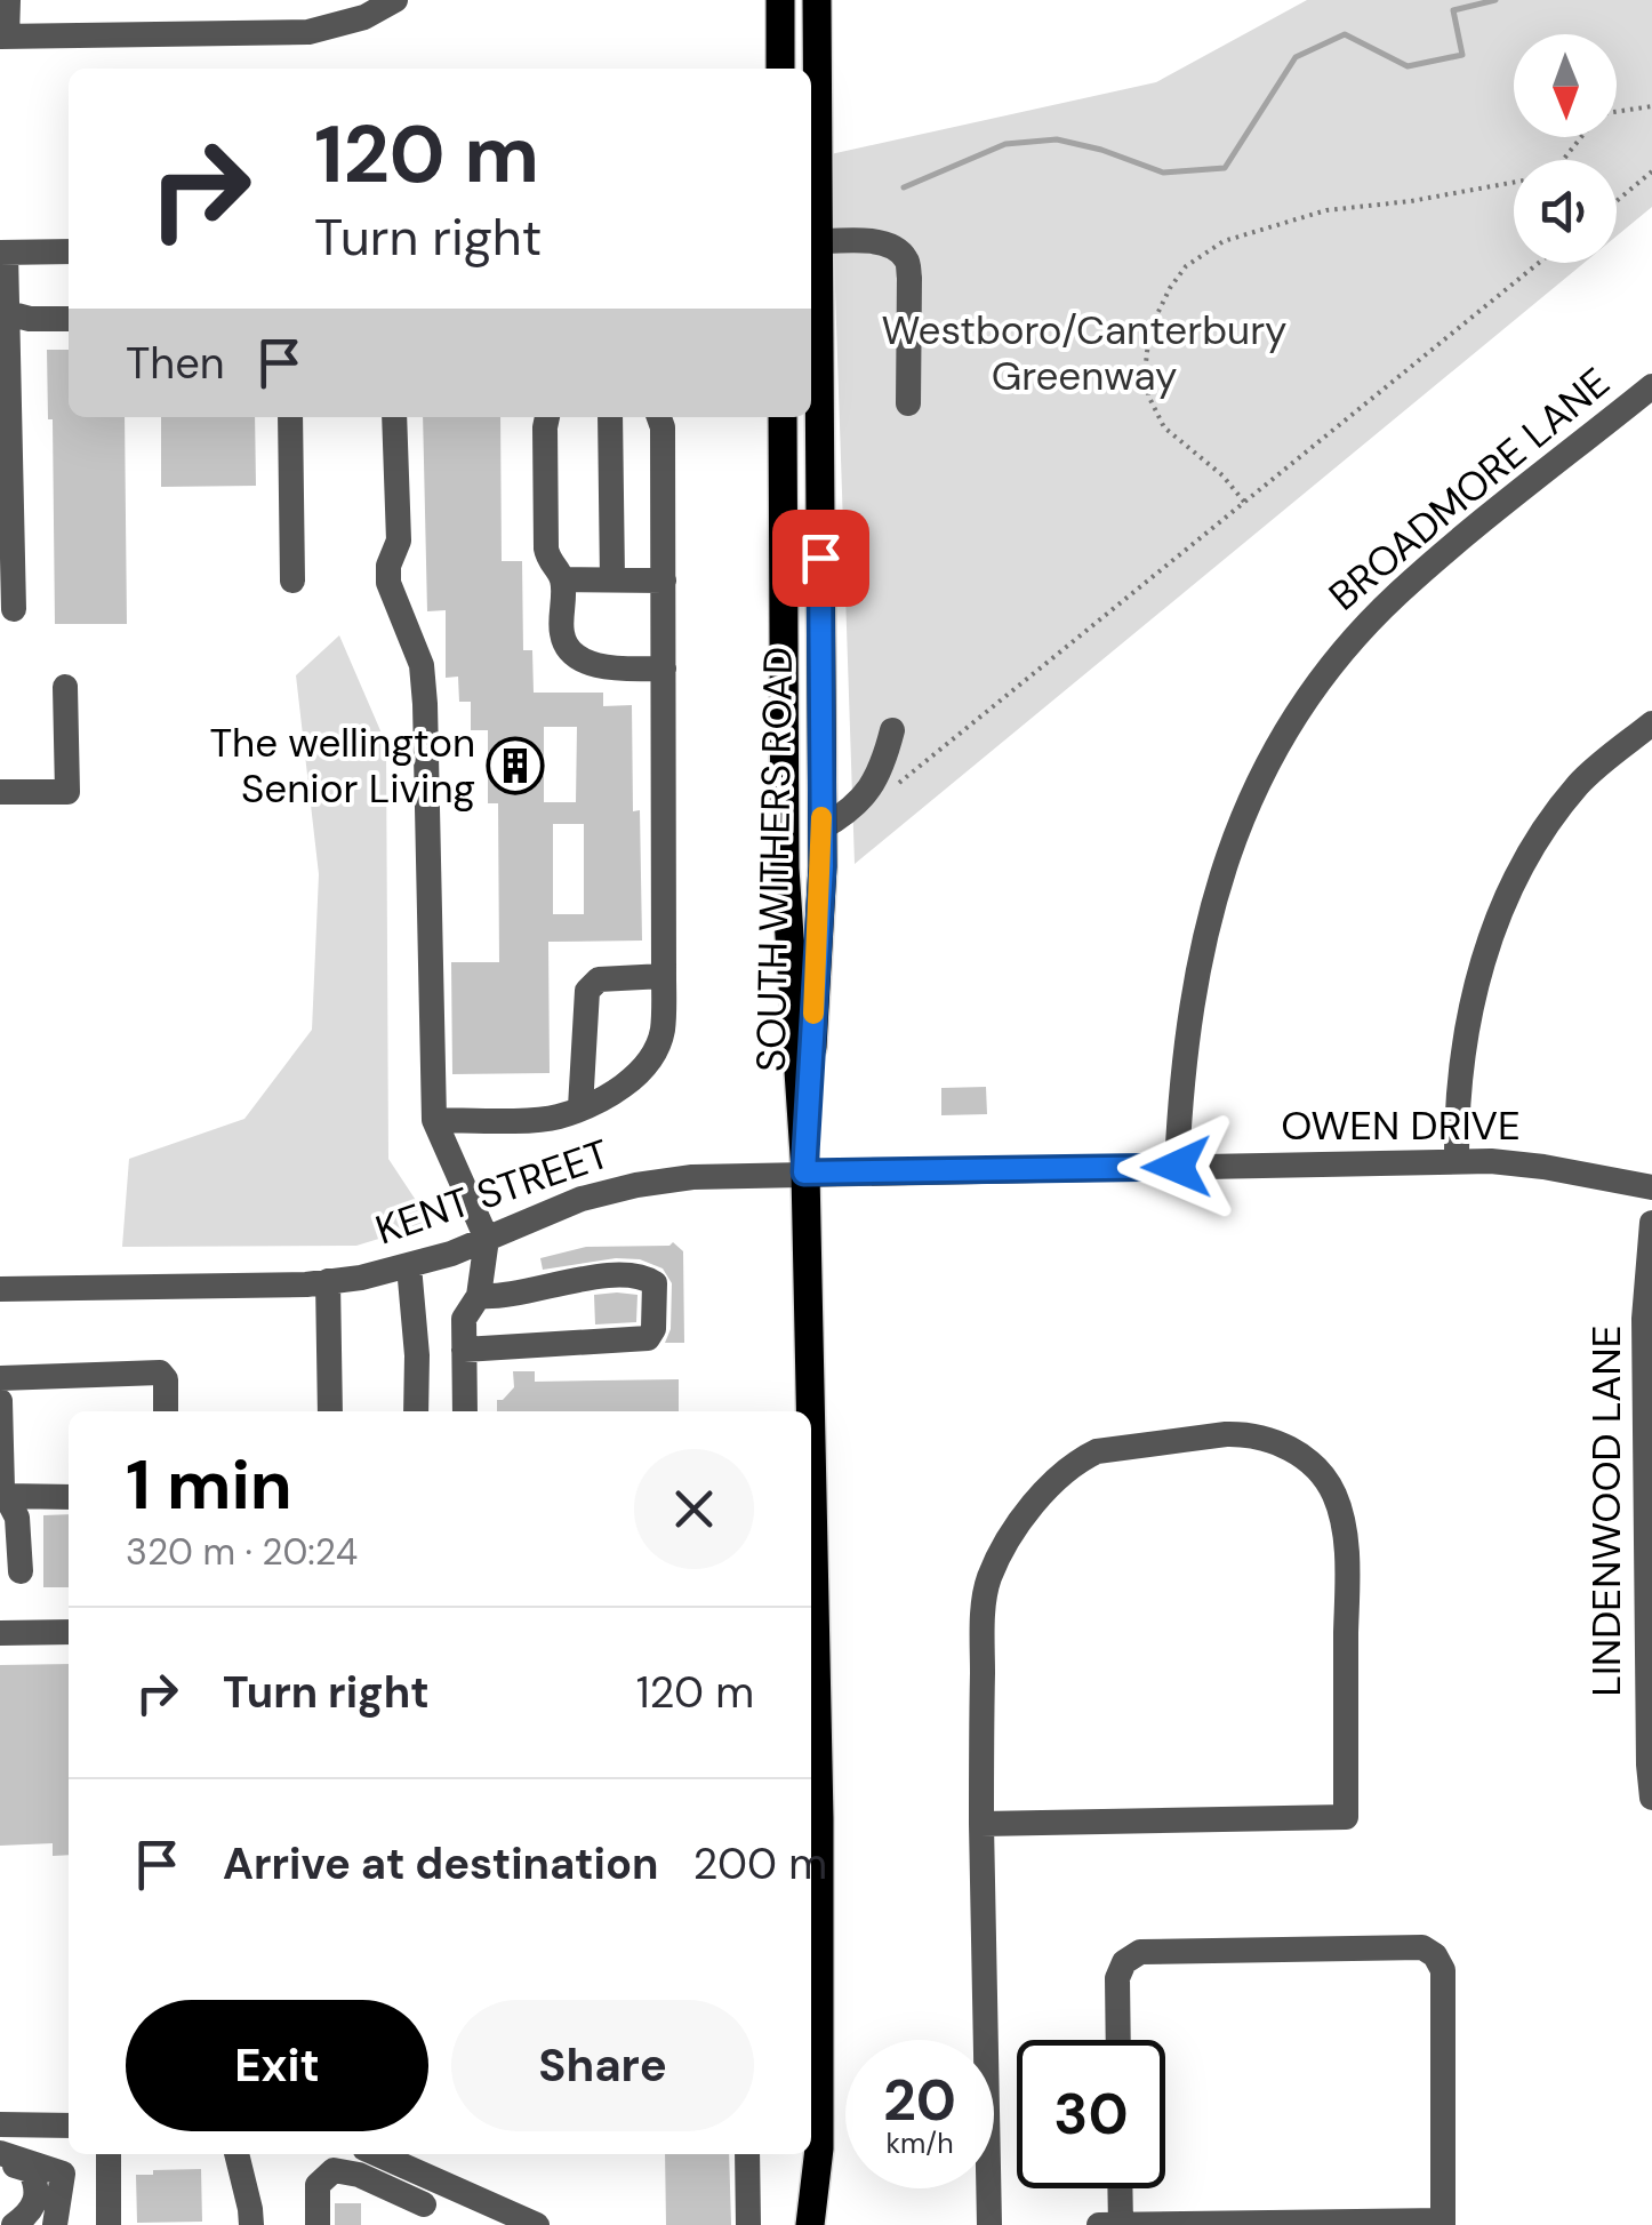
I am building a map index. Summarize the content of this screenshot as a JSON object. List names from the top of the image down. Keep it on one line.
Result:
{"streets":{"main road":["SOUTH WITHERS ROAD"],"street":["BROADMORE LANE","OWEN DRIVE","KENT STREET","LINDENWOOD LANE"]},"crossings":[["BROADMORE LANE","OWEN DRIVE"],["SOUTH WITHERS ROAD","OWEN DRIVE"],["SOUTH WITHERS ROAD","KENT STREET"],["OWEN DRIVE","KENT STREET"]],"parks":["Westboro/Canterbury Greenway"],"places":{"building":["The wellington Senior Living"]},"north":"bottom","page":{"turn":["120 m","Turn right"],"then":"Then","heading":["1 min","320 m · 20:24"],"list":[{"name":"Turn right","value":"120 m"},{"name":"Arrive at destination","value":"200 m"}],"buttons":["Exit","Share"],"speed":"20 km/h","limit":"30"}}
